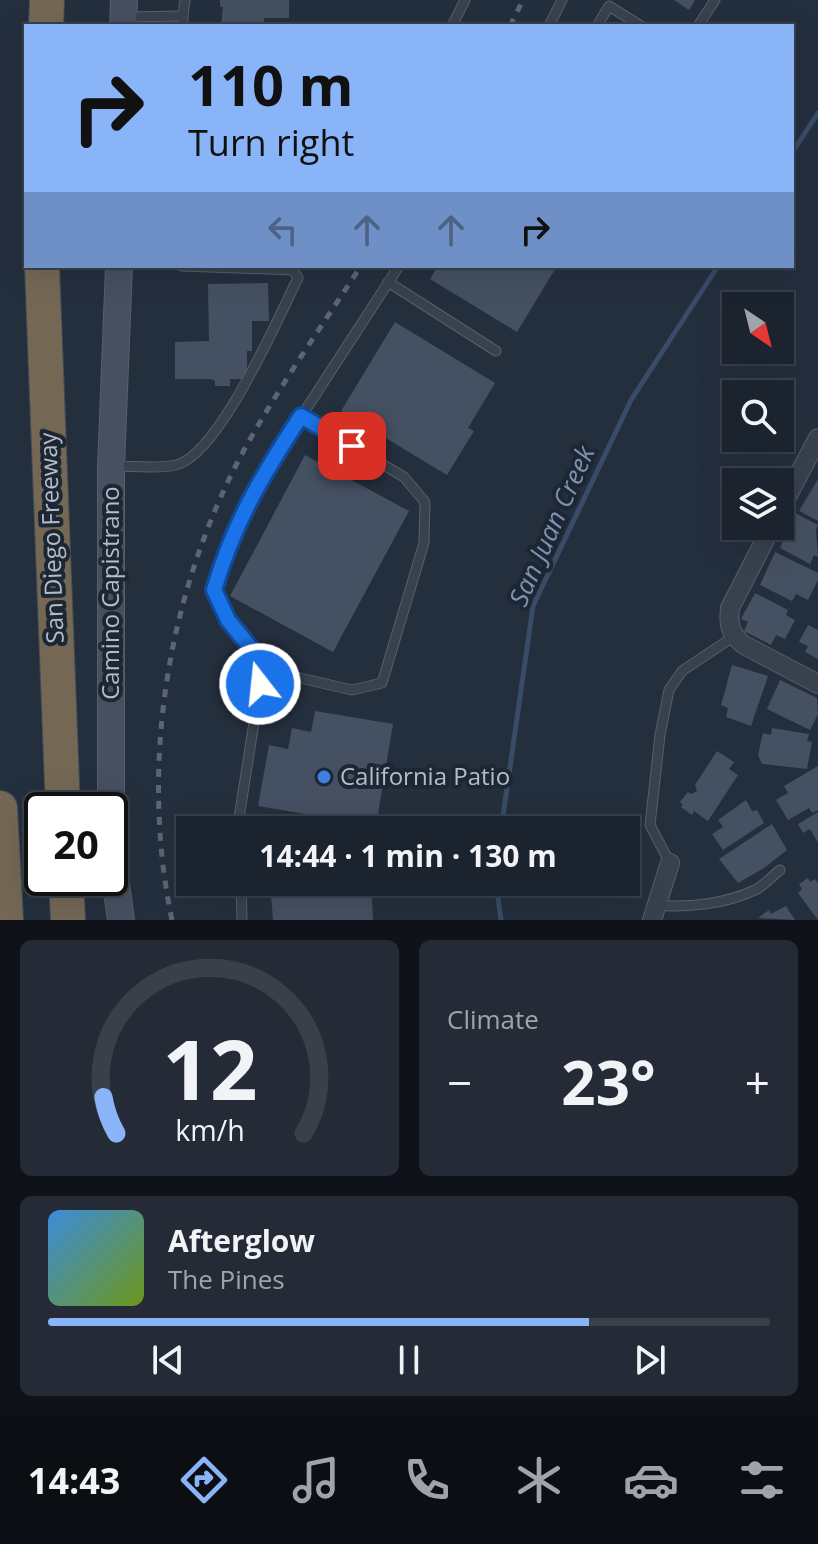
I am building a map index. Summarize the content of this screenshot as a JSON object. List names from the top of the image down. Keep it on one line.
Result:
{"streets":{"highway":["San Diego Freeway"],"main road":["Camino Capistrano"]},"water":["San Juan Creek"],"places":["California Patio"],"north":"bottom right","page":{"turn":["110 m","Turn right"],"limit":"20","trip":"14:44 · 1 min · 130 m","tile":"Climate","heat":["−","23°","+"],"song":["Afterglow","The Pines"],"tabs":"14:43","gauge":["12","km/h"]}}
